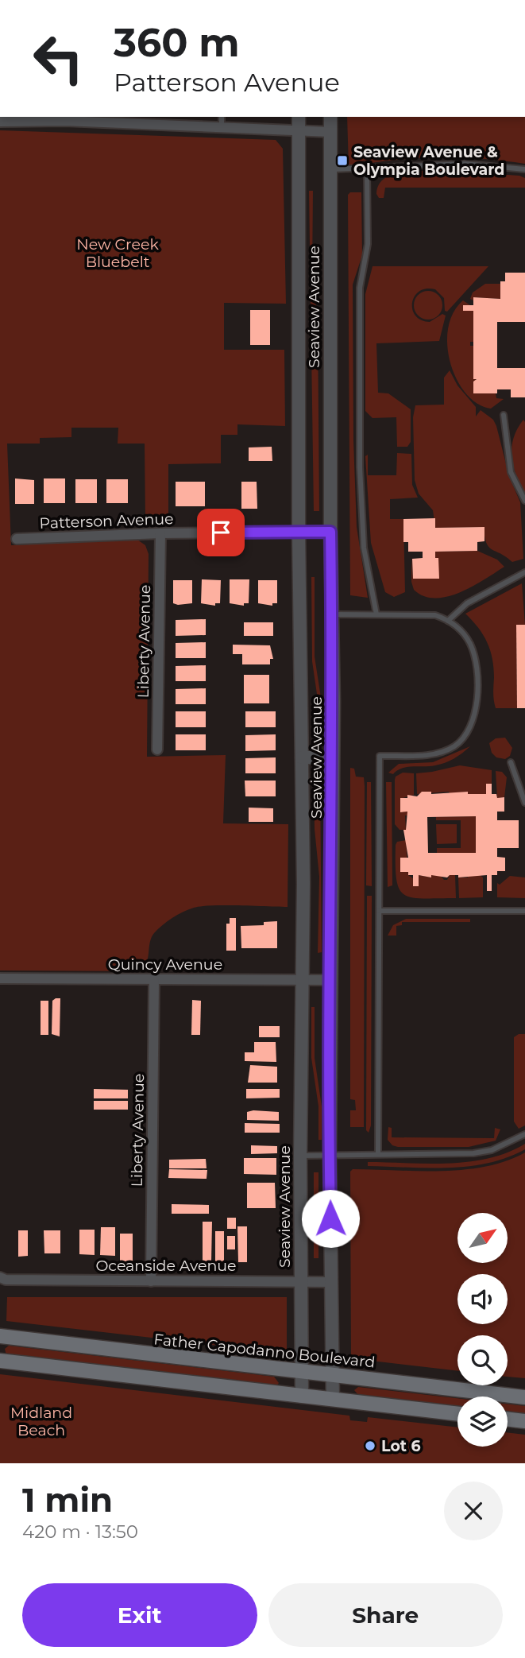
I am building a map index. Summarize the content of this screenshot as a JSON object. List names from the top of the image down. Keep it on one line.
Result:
{"streets":{"main road":["Father Capodanno Boulevard"],"street":["Seaview Avenue","Patterson Avenue","Liberty Avenue","Quincy Avenue","Oceanside Avenue"]},"crossings":[["Seaview Avenue","Patterson Avenue"],["Seaview Avenue","Quincy Avenue"],["Seaview Avenue","Oceanside Avenue"],["Seaview Avenue","Father Capodanno Boulevard"],["Patterson Avenue","Liberty Avenue"],["Liberty Avenue","Quincy Avenue"],["Liberty Avenue","Oceanside Avenue"]],"parks":["New Creek Bluebelt","Midland Beach"],"places":{"transit":["Seaview Avenue & Olympia Boulevard"],"other":["Lot 6"]},"north":"top right","page":{"turn":["360 m","Patterson Avenue"],"heading":["1 min","420 m · 13:50"],"buttons":["Exit","Share"]}}
